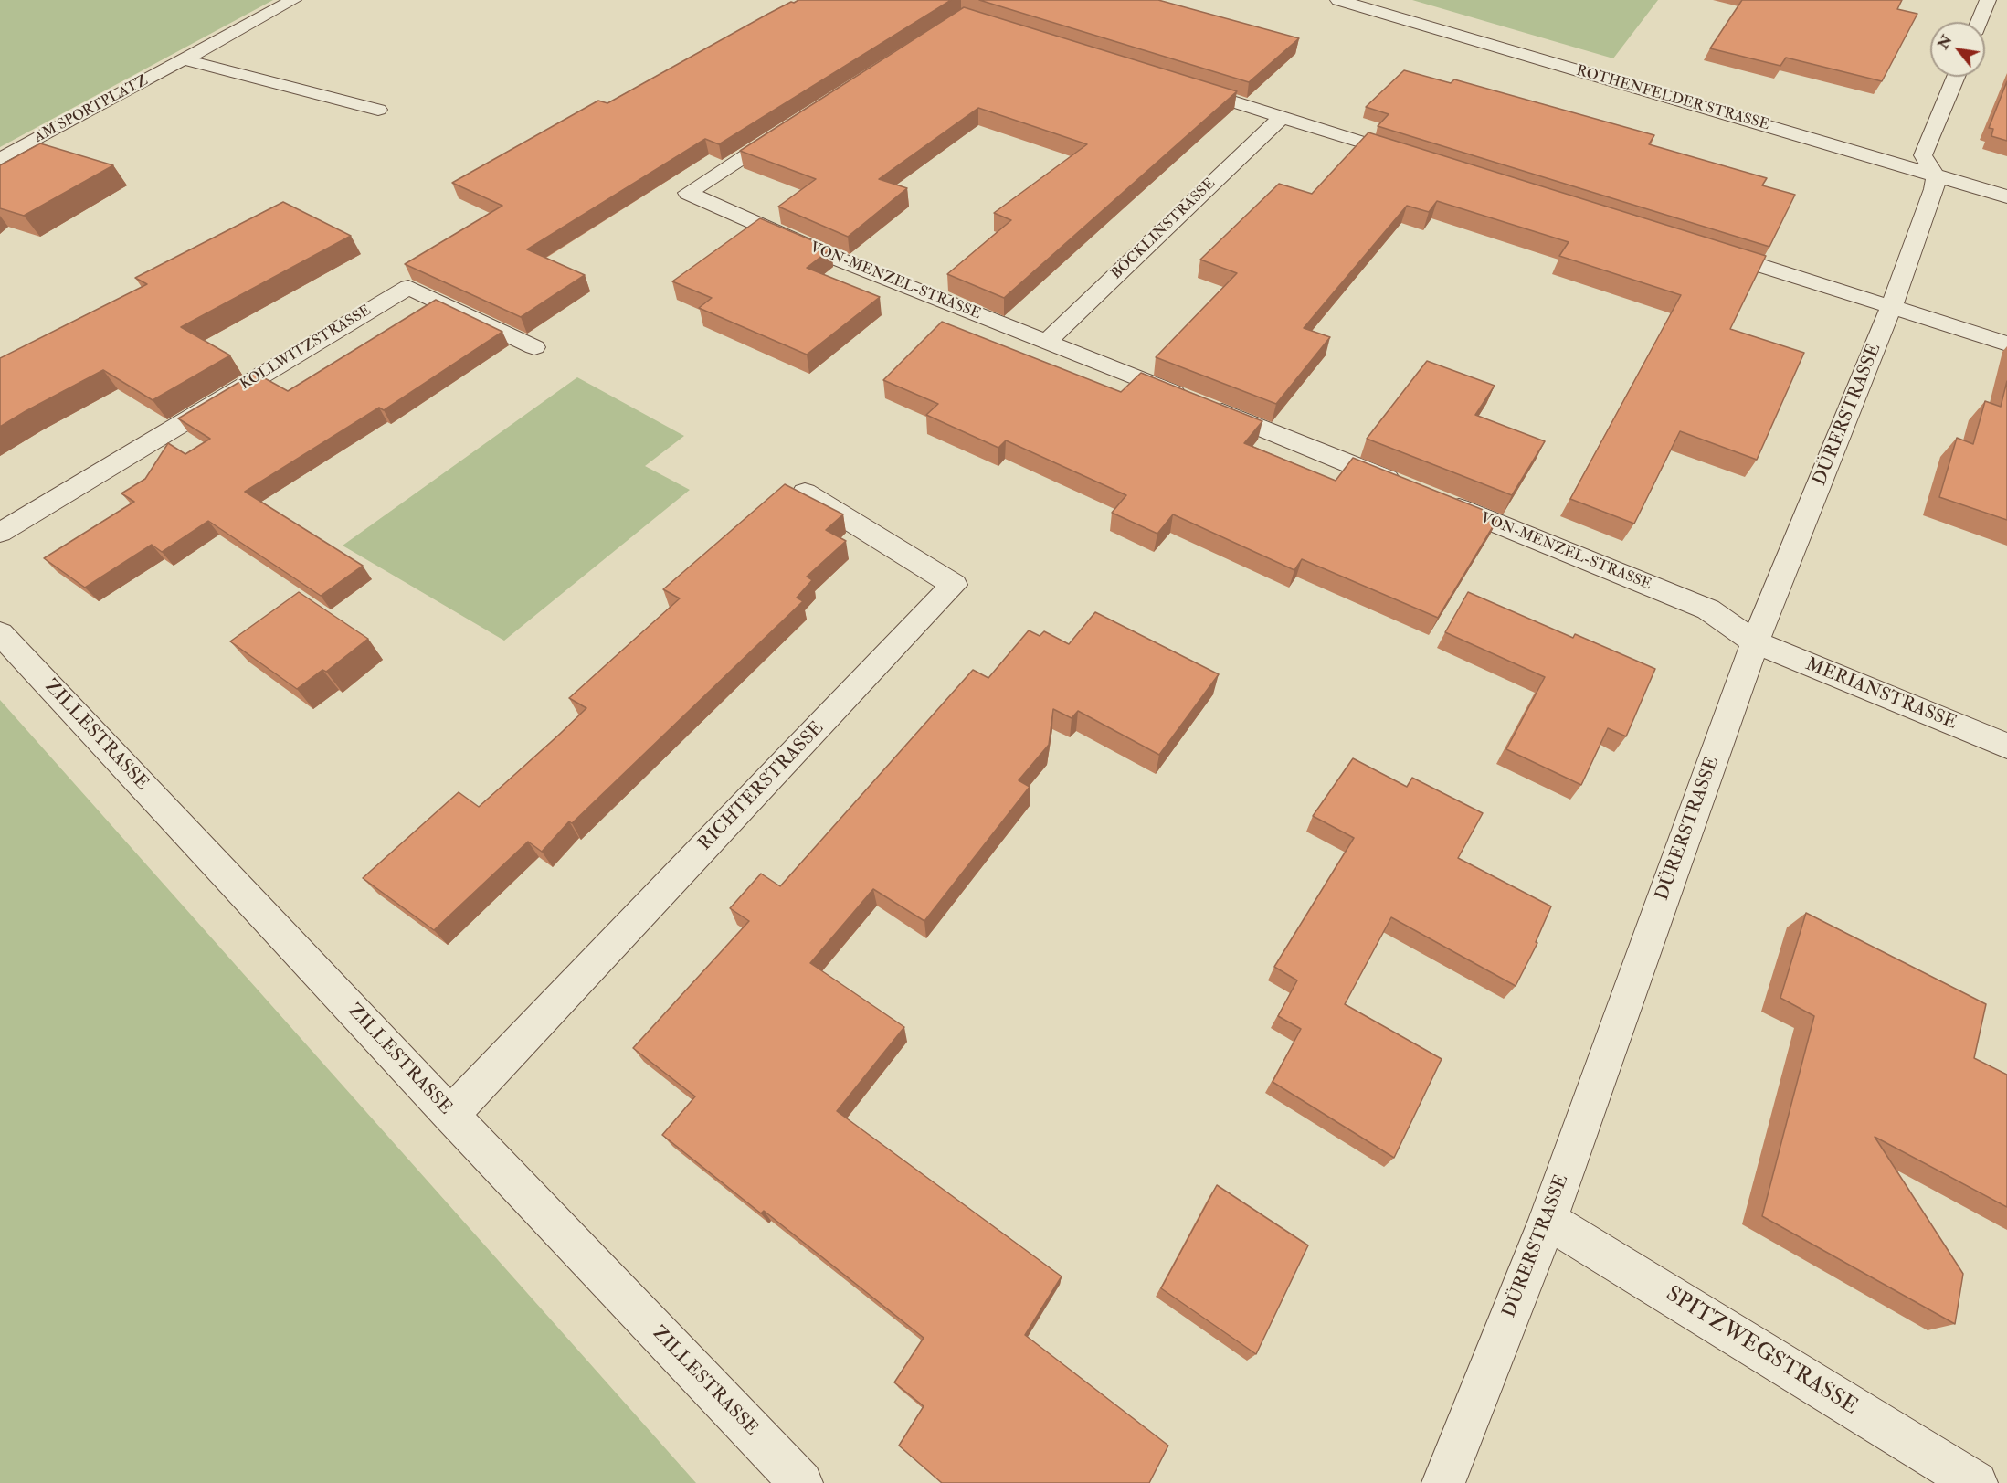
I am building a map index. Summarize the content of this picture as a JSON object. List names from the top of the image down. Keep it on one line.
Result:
{"streets":{"street":["ROTHENFELDER STRASSE","AM SPORTPLATZ","BÖCKLINSTRASSE","VON-MENZEL-STRASSE","KOLLWITZSTRASSE","DÜRERSTRASSE","MERIANSTRASSE","ZILLESTRASSE","RICHTERSTRASSE","SPITZWEGSTRASSE"]},"crossings":[["ROTHENFELDER STRASSE","DÜRERSTRASSE"],["BÖCKLINSTRASSE","VON-MENZEL-STRASSE"],["VON-MENZEL-STRASSE","DÜRERSTRASSE"],["VON-MENZEL-STRASSE","MERIANSTRASSE"],["DÜRERSTRASSE","MERIANSTRASSE"],["DÜRERSTRASSE","SPITZWEGSTRASSE"],["ZILLESTRASSE","RICHTERSTRASSE"]],"north":"top left"}
